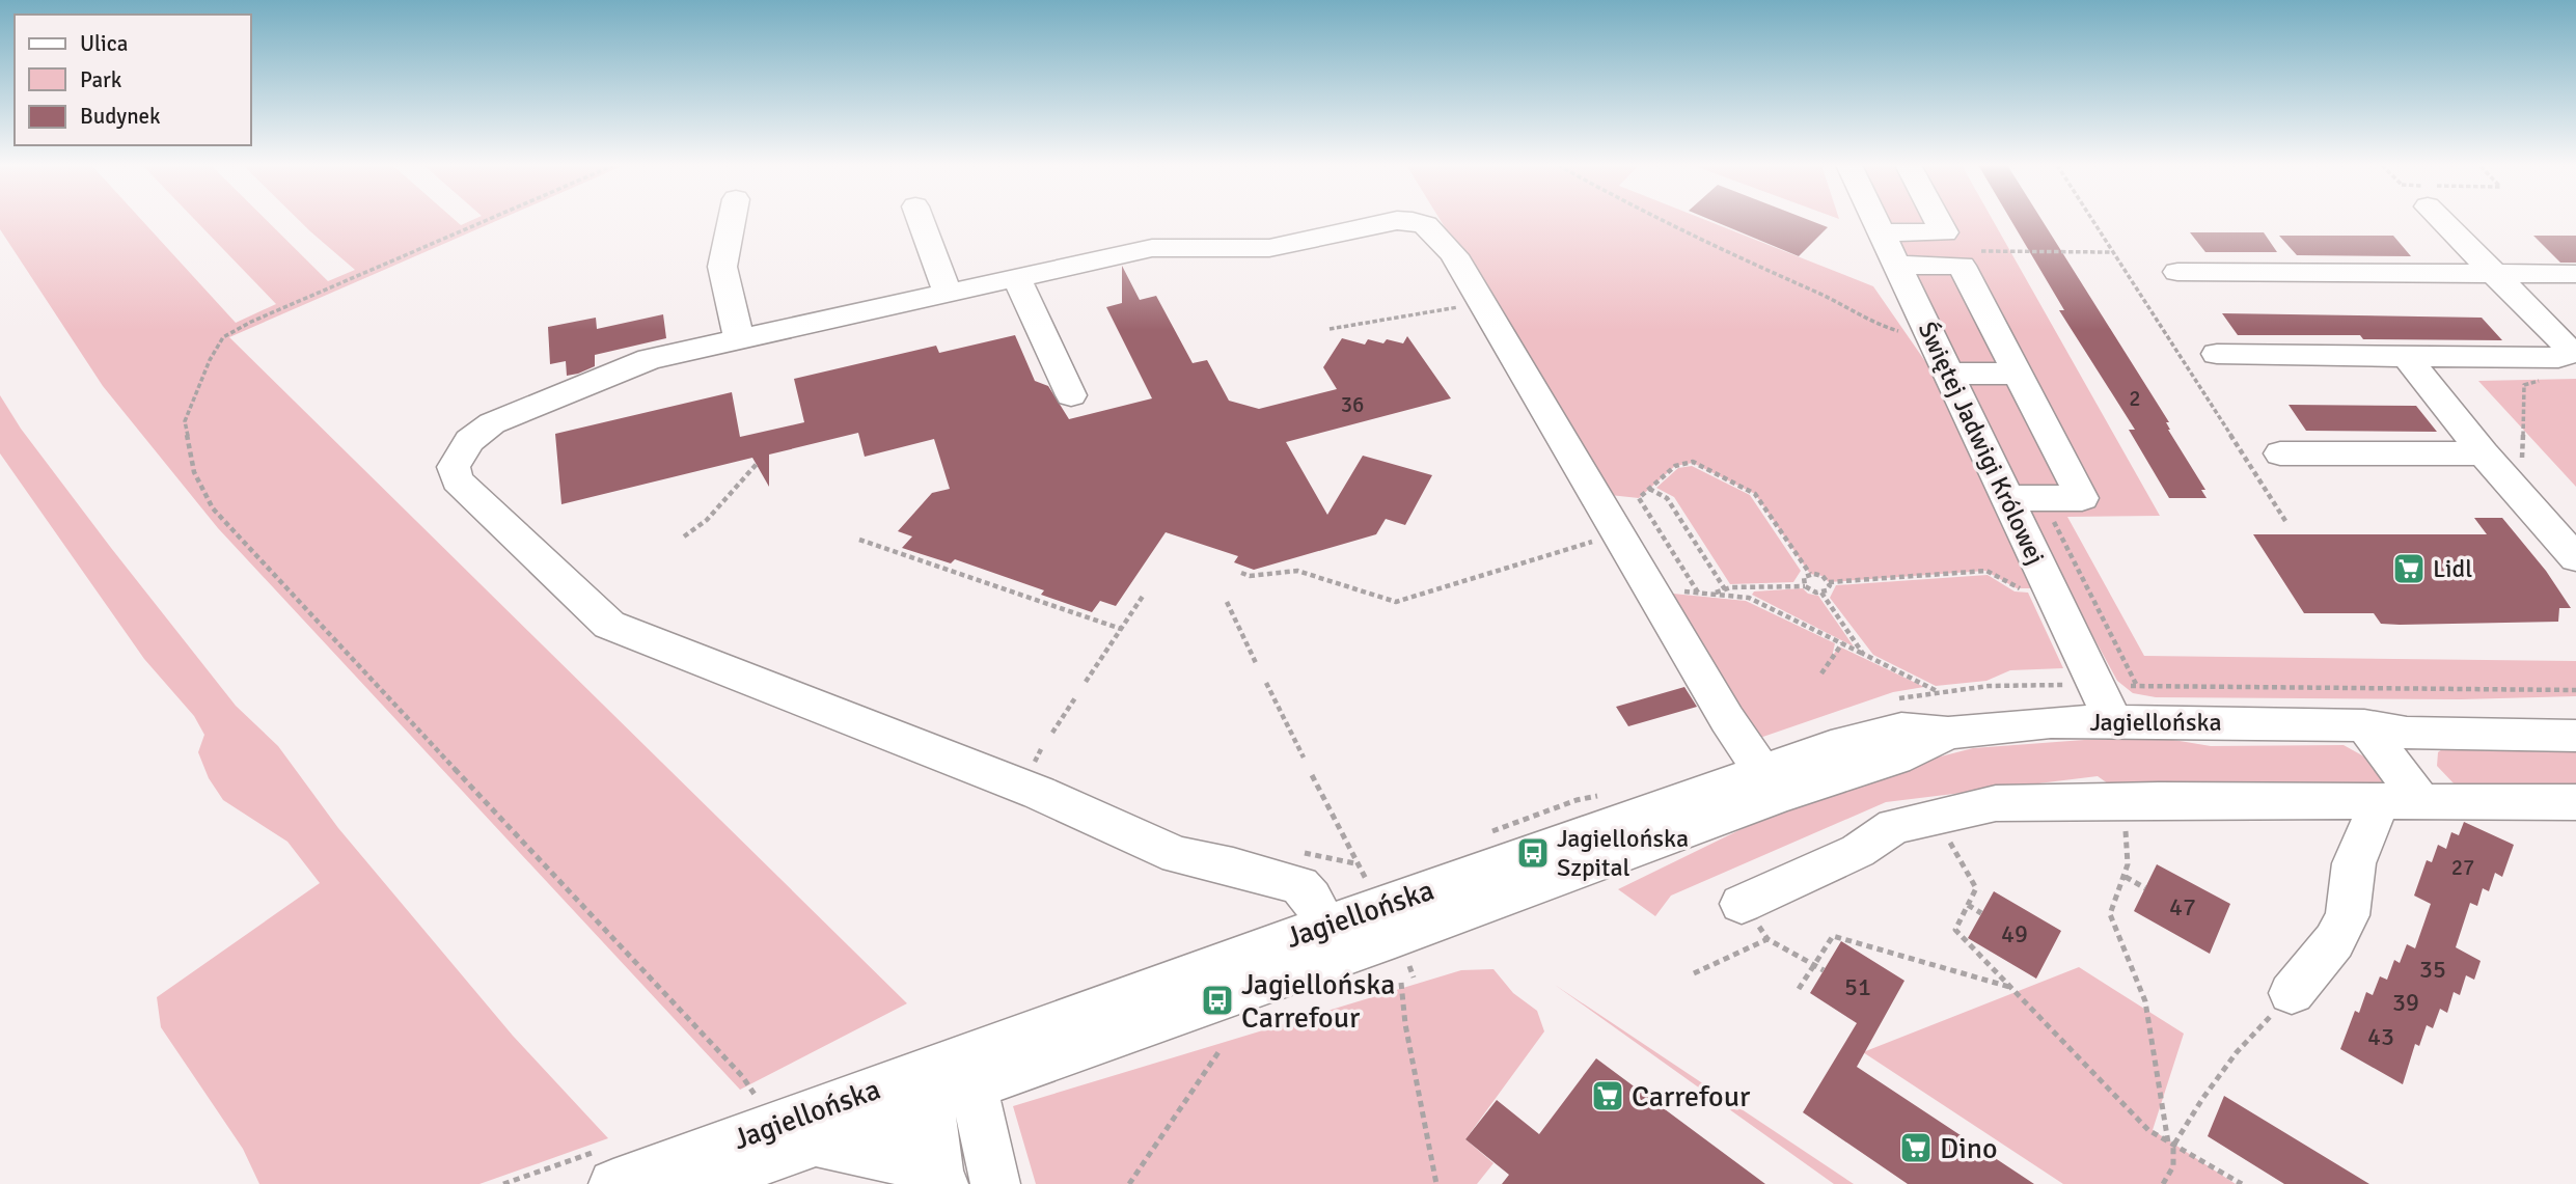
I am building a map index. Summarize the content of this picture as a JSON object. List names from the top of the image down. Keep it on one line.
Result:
{"streets":{"street":["Świętej Jadwigi Królowej","Jagiellońska"]},"crossings":[["Świętej Jadwigi Królowej","Jagiellońska"]],"places":{"supermarket":["Lidl","Carrefour","Dino"],"bus stop":["Jagiellońska Szpital","Jagiellońska Carrefour"]},"house_numbers":["2","36","27","47","49","35","51","39","43"],"legend":["Ulica","Park","Budynek"]}
